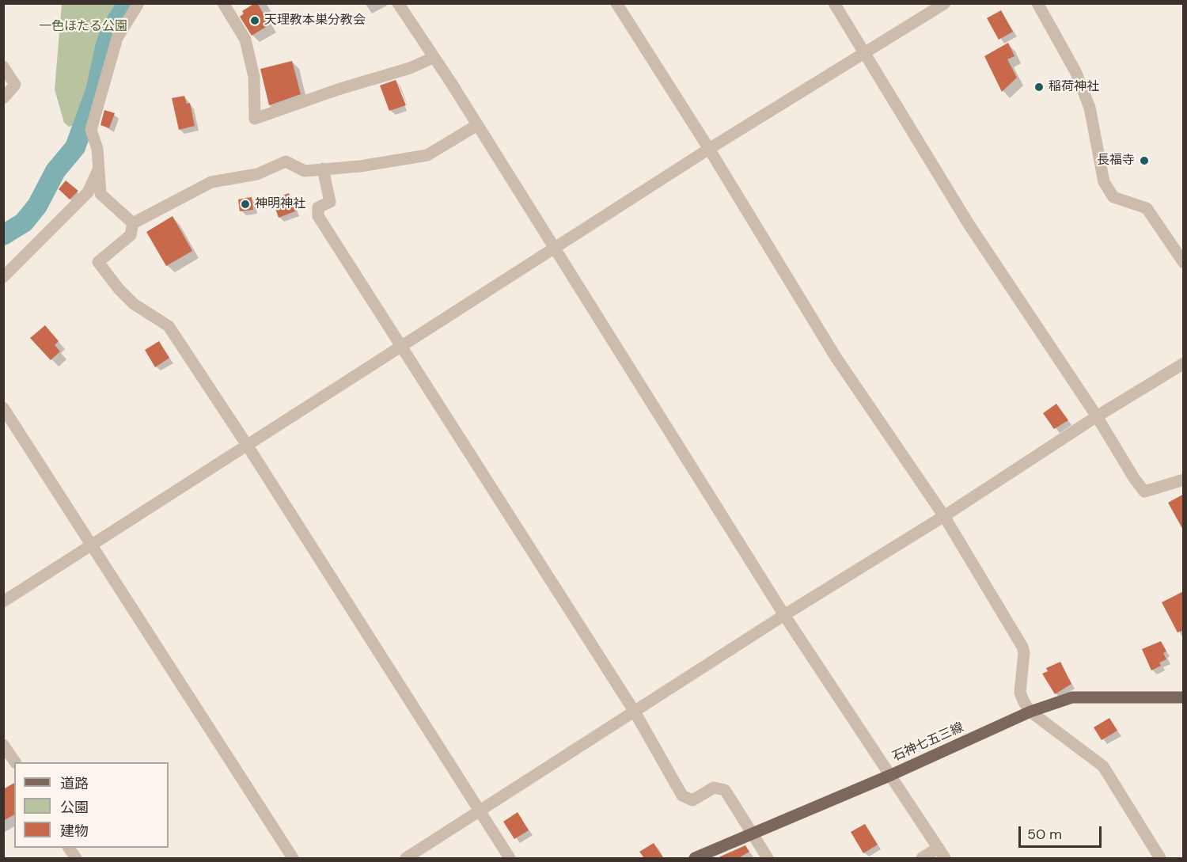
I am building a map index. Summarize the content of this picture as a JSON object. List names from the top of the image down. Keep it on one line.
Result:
{"streets":{"main road":["石神七五三線"]},"parks":["一色ほたる公園"],"places":["天理教本巣分教会","稲荷神社","長福寺","神明神社"],"legend":["道路","公園","建物"],"scale_bar":"50 m"}
